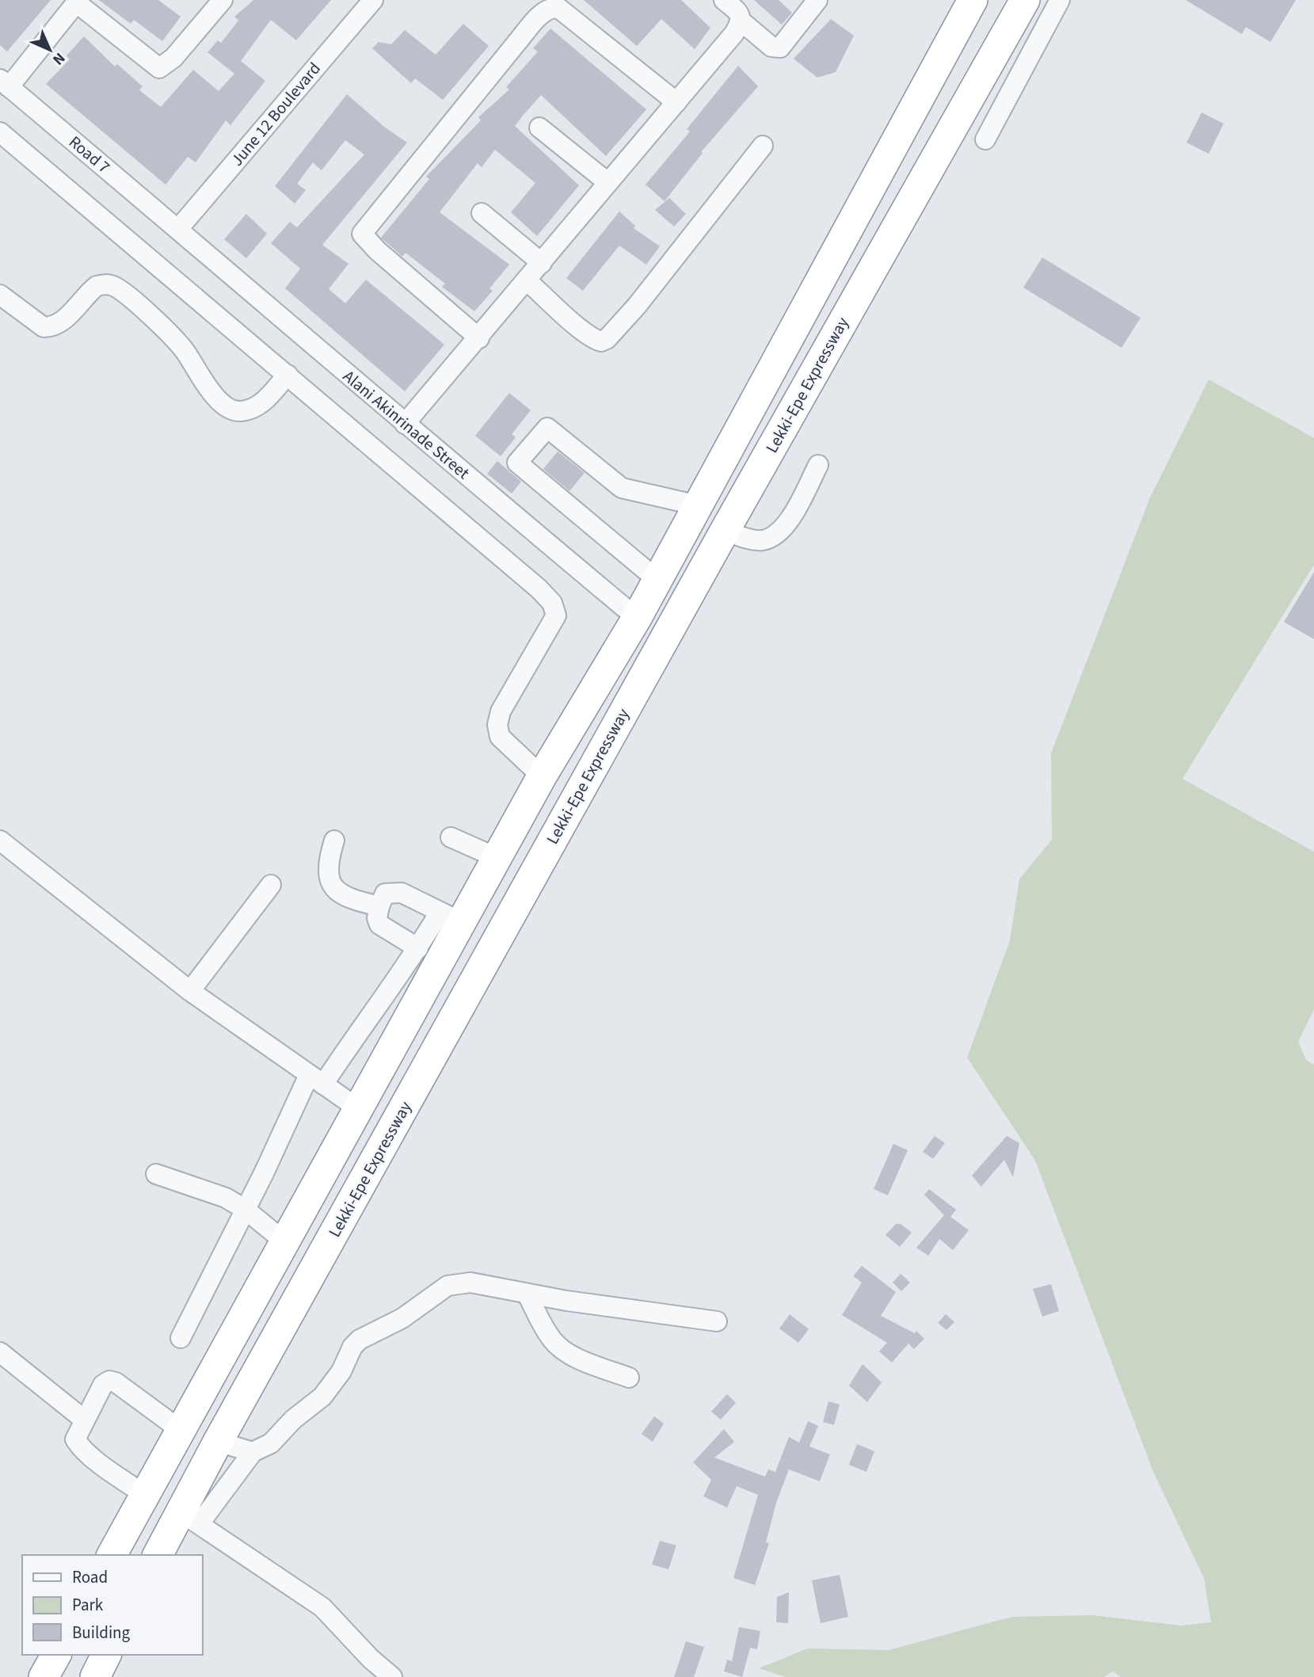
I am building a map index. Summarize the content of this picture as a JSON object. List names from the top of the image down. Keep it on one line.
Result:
{"streets":{"highway":["Lekki-Epe Expressway"],"street":["June 12 Boulevard","Road 7","Alani Akinrinade Street"]},"crossings":[["June 12 Boulevard","Road 7"],["June 12 Boulevard","Alani Akinrinade Street"],["Road 7","Alani Akinrinade Street"]],"legend":["Road","Park","Building"],"north":"bottom right"}
